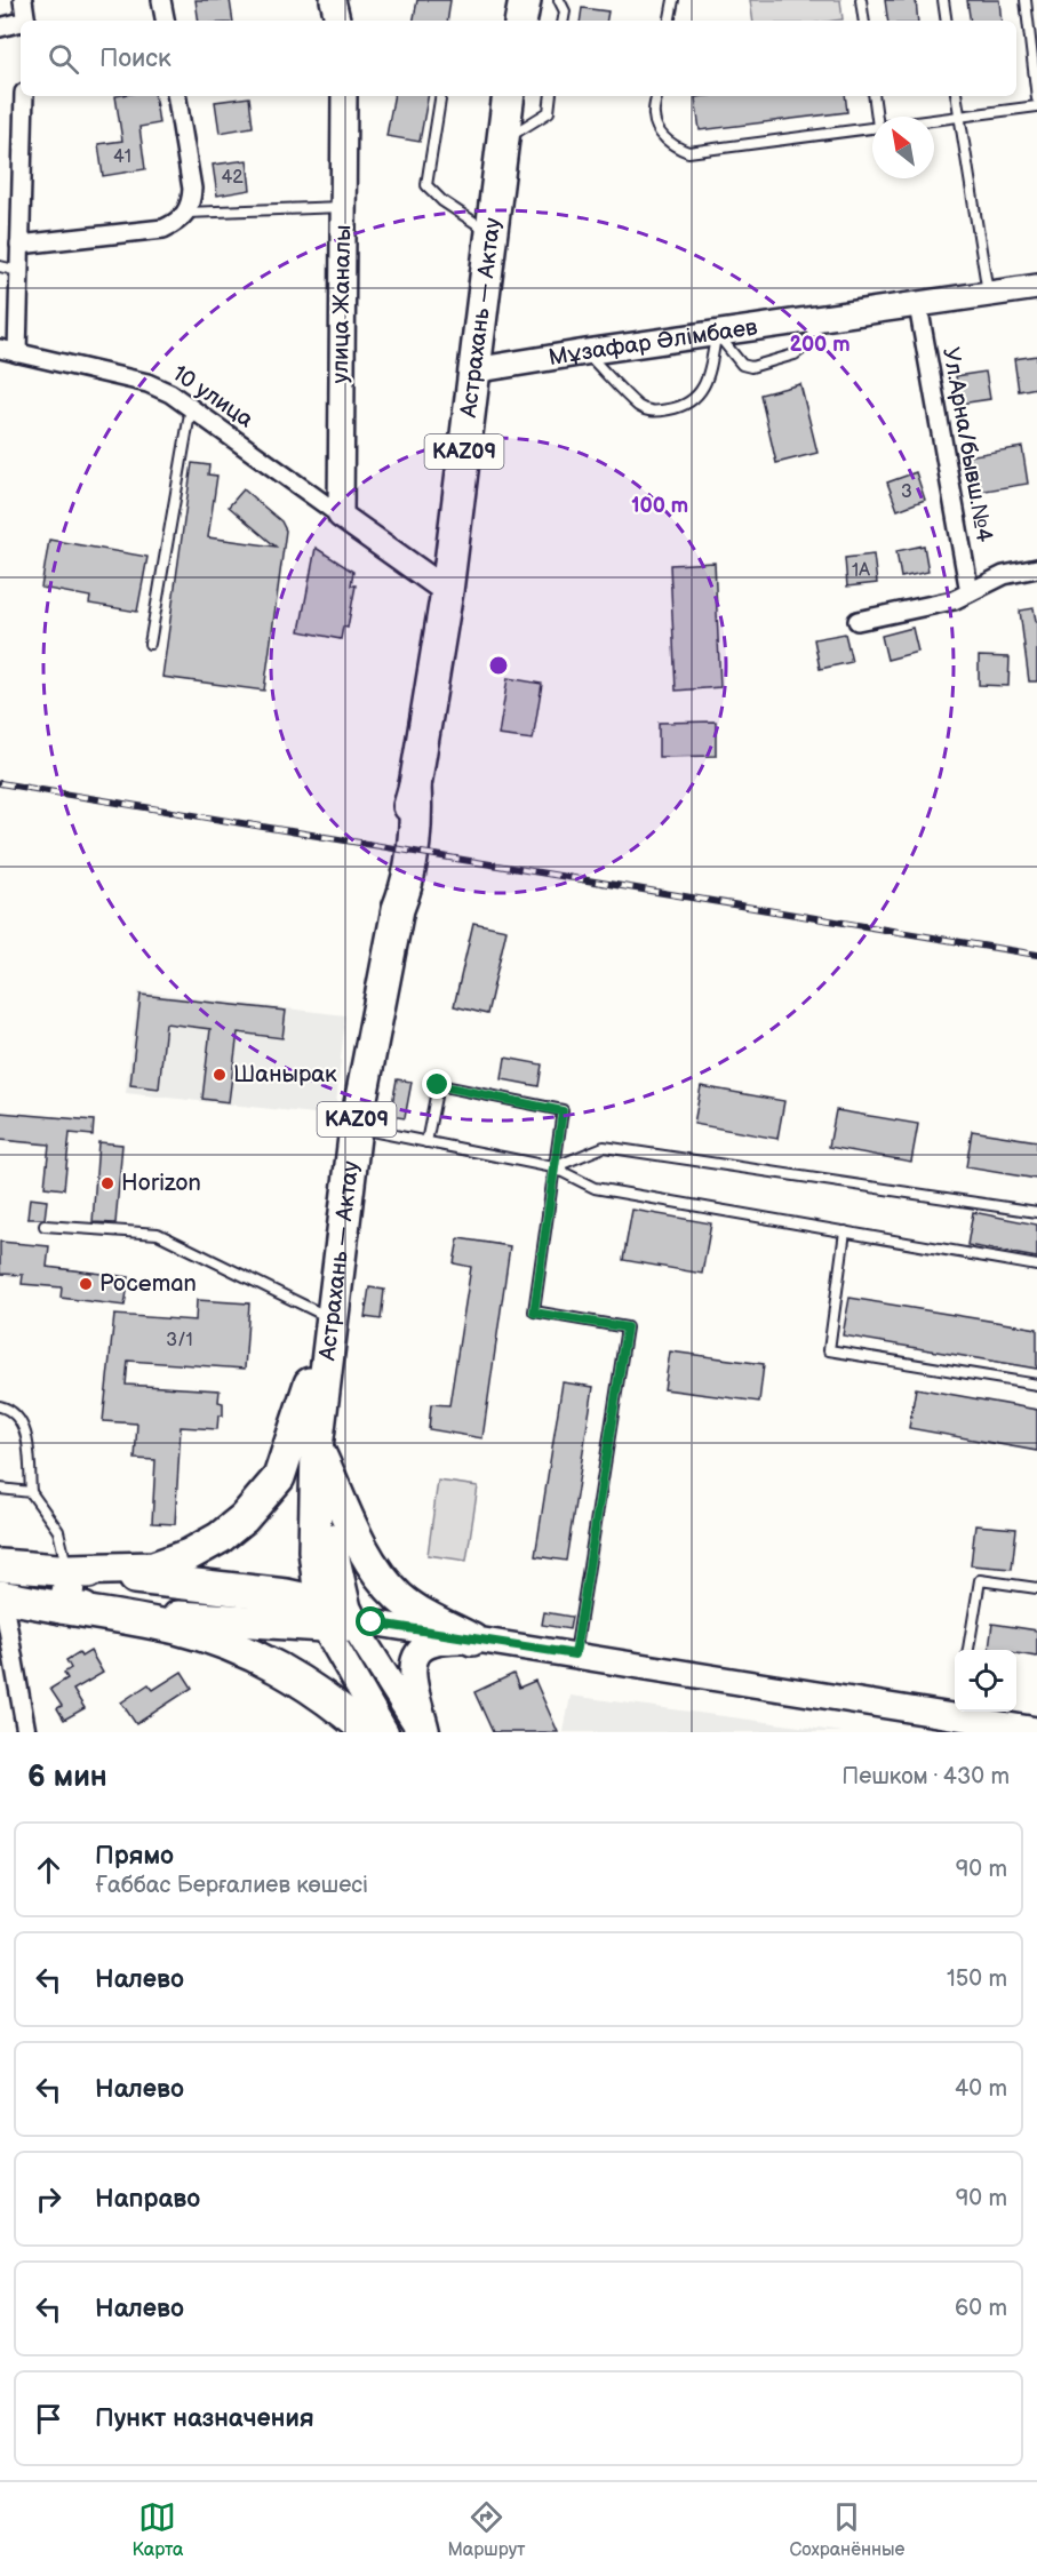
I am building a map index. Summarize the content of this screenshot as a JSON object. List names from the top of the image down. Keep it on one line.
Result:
{"streets":{"highway":["Астрахань — Актау","KAZ09"],"street":["улица Жаналы","Мұзафар Әлімбаев","10 улица","Ул.Арна/бывш.№4"]},"crossings":[["улица Жаналы","10 улица"],["Астрахань — Актау","Мұзафар Әлімбаев"],["Мұзафар Әлімбаев","Ул.Арна/бывш.№4"]],"places":["Шанырак","Horizon","Poceman"],"house_numbers":["41","42","3","1А","3/1"],"north":"top left","page":{"search":"Поиск","heading":["6 мин","Пешком · 430 m"],"list":[["Прямо","Ғаббас Берғалиев көшесі","90 m"],["Налево","150 m"],["Налево","40 m"],["Направо","90 m"],["Налево","60 m"],"Пункт назначения"],"nav":["Карта","Маршрут","Сохранённые"]},"rings":["200 m","100 m"]}
